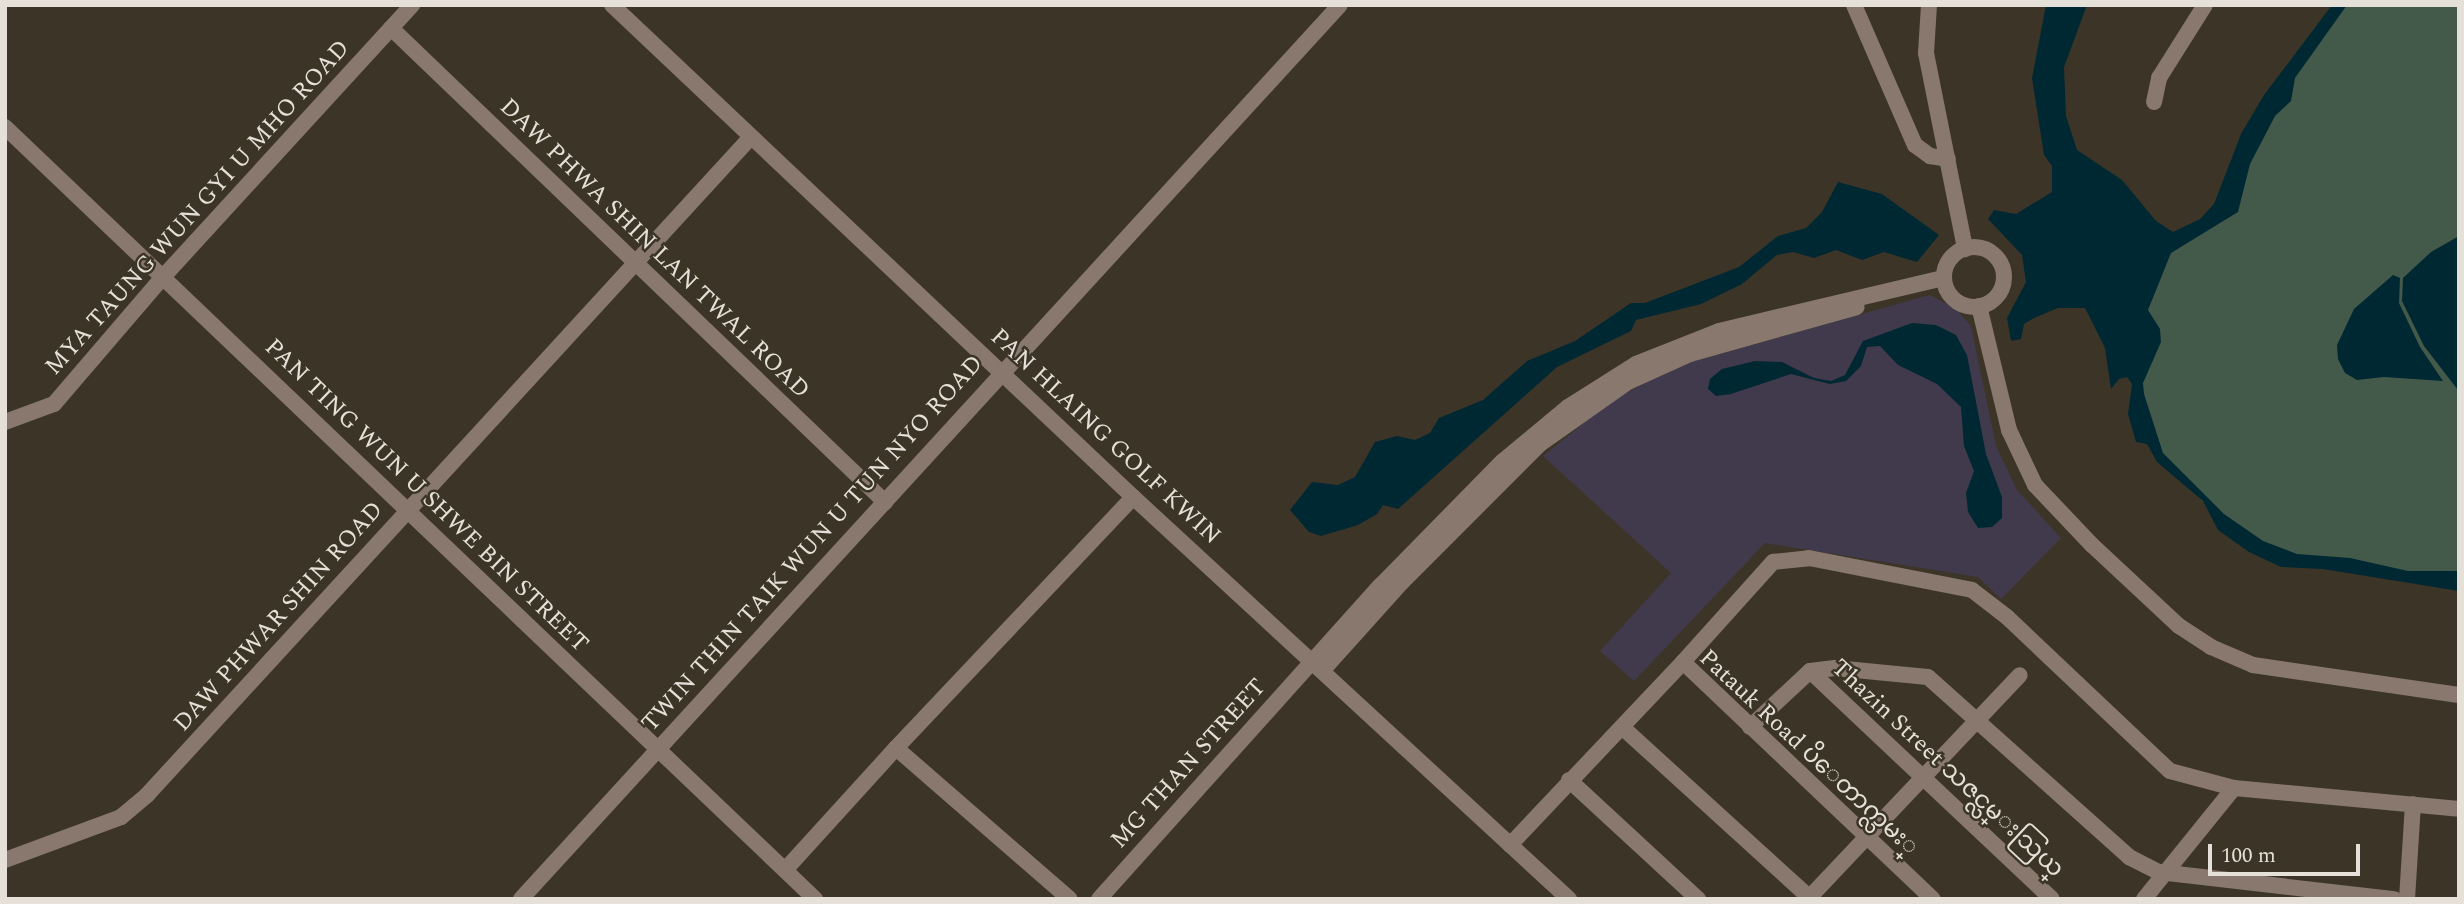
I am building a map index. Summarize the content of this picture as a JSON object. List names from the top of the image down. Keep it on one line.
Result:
{"streets":{"street":["MYA TAUNG WUN GYI U MHO ROAD","DAW PHWA SHIN LAN TWAL ROAD","PAN HLAING GOLF KWIN","PAN TING WUN U SHWE BIN STREET","TWIN THIN TAIK WUN U TUN NYO ROAD","DAW PHWAR SHIN ROAD","Patauk Road ပိေတာက္လမး္","MG THAN STREET","Thazin Street သဇင္လမ္းသြယ္"]},"crossings":[["MYA TAUNG WUN GYI U MHO ROAD","DAW PHWA SHIN LAN TWAL ROAD"],["MYA TAUNG WUN GYI U MHO ROAD","PAN TING WUN U SHWE BIN STREET"],["DAW PHWA SHIN LAN TWAL ROAD","TWIN THIN TAIK WUN U TUN NYO ROAD"],["DAW PHWA SHIN LAN TWAL ROAD","DAW PHWAR SHIN ROAD"],["PAN HLAING GOLF KWIN","TWIN THIN TAIK WUN U TUN NYO ROAD"],["PAN HLAING GOLF KWIN","DAW PHWAR SHIN ROAD"],["PAN HLAING GOLF KWIN","Patauk Road ပိေတာက္လမး္"],["PAN HLAING GOLF KWIN","MG THAN STREET"],["PAN TING WUN U SHWE BIN STREET","TWIN THIN TAIK WUN U TUN NYO ROAD"],["PAN TING WUN U SHWE BIN STREET","DAW PHWAR SHIN ROAD"],["Patauk Road ပိေတာက္လမး္","Thazin Street သဇင္လမ္းသြယ္"]],"scale_bar":"100 m"}
